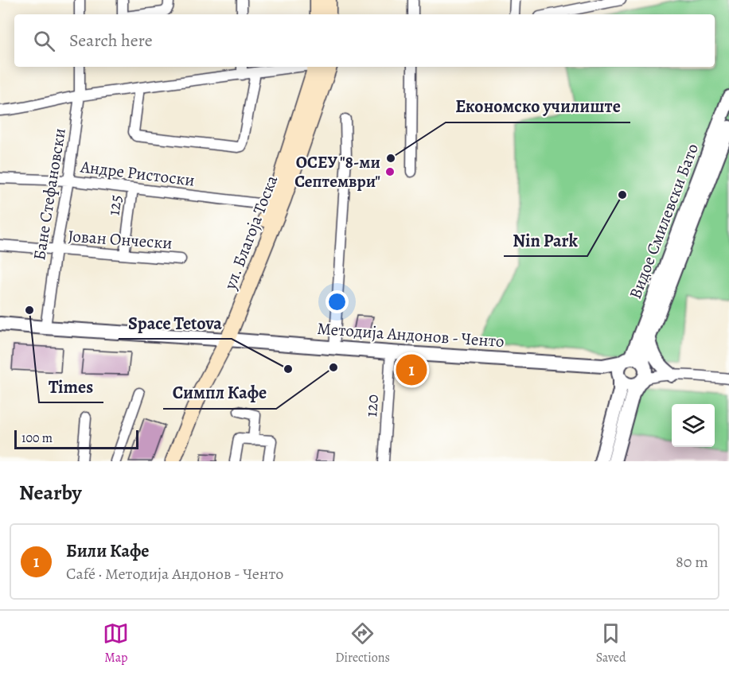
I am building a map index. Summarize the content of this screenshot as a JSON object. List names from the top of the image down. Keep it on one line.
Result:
{"streets":{"main road":["ул. Благоја Тоска"],"street":["Андре Ристоски","Бане Стефановски","125","Видое Смилевски Бато","Јован Ончески","Методија Андонов - Ченто","120"]},"crossings":[["Андре Ристоски","Бане Стефановски"],["Андре Ристоски","125"],["Бане Стефановски","Јован Ончески"],["Бане Стефановски","Методија Андонов - Ченто"],["125","Јован Ончески"],["Видое Смилевски Бато","Методија Андонов - Ченто"],["ул. Благоја Тоска","Методија Андонов - Ченто"],["Методија Андонов - Ченто","120"]],"places":["Економско училиште","ОСЕУ \"8-ми Септември\"","Nin Park","Times","Симпл Кафе","Space Tetova"],"scale_bar":"100 m","page":{"search":"Search here","pins":"1","scale":"100 m","heading":"Nearby","list":[{"mark":"1","name":"Били Кафе","note":"Café · Методија Андонов - Ченто","value":"80 m"}],"nav":["Map","Directions","Saved"]}}
